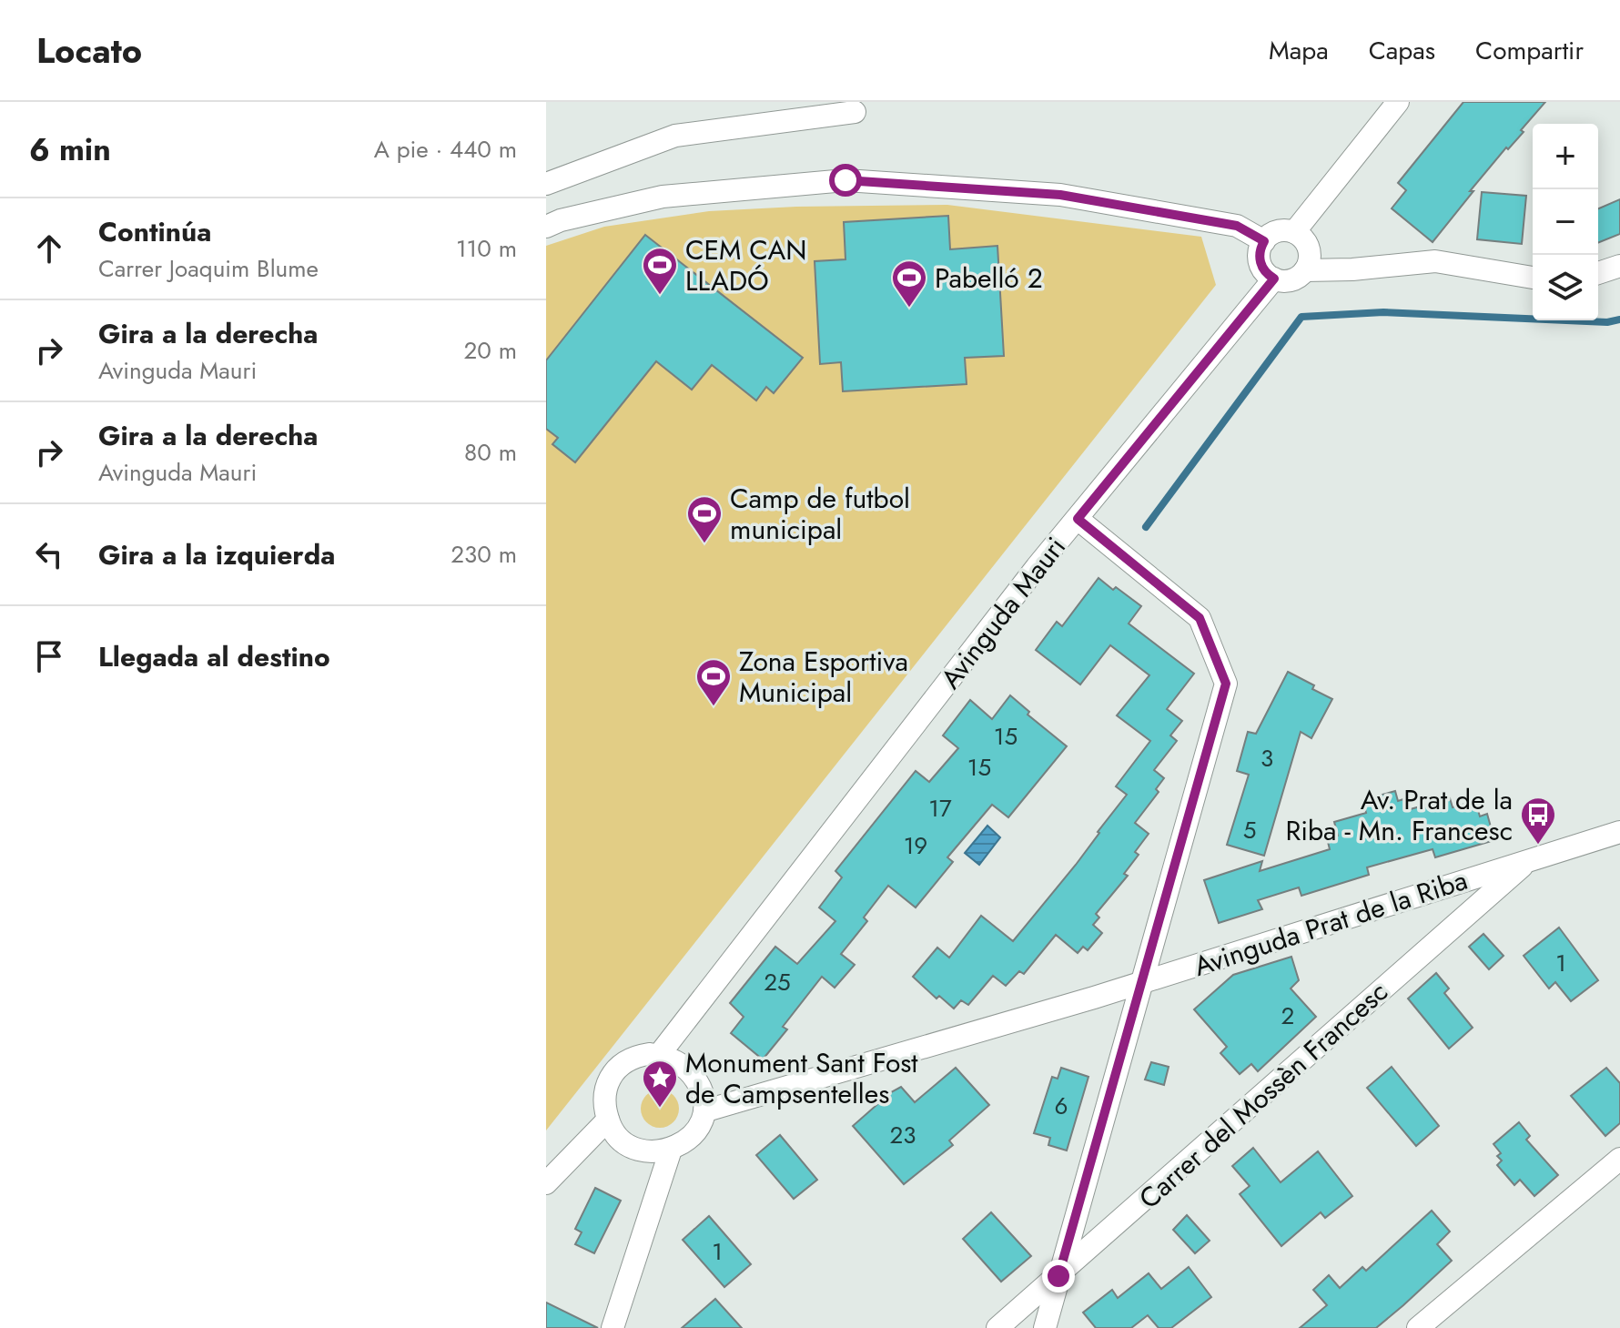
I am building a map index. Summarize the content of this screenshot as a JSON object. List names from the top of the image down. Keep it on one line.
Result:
{"streets":{"street":["Avinguda Mauri","Avinguda Prat de la Riba","Carrer del Mossèn Francesc"]},"crossings":[["Avinguda Mauri","Avinguda Prat de la Riba"],["Avinguda Prat de la Riba","Carrer del Mossèn Francesc"]],"places":{"sports":["CEM CAN LLADÓ","Pabelló 2","Camp de futbol municipal","Zona Esportiva Municipal"],"bus stop":["Av. Prat de la Riba - Mn. Francesc"],"place":["Monument Sant Fost de Campsentelles"]},"house_numbers":["15","3","15","17","5","19","1","25","2","6","23","1"],"page":{"header":"Locato","nav":["Mapa","Capas","Compartir"],"heading":["6 min","A pie · 440 m"],"map_buttons":["+","−"],"list":[["Continúa","Carrer Joaquim Blume","110 m"],["Gira a la derecha","Avinguda Mauri","20 m"],["Gira a la derecha","Avinguda Mauri","80 m"],["Gira a la izquierda","230 m"],"Llegada al destino"]}}
